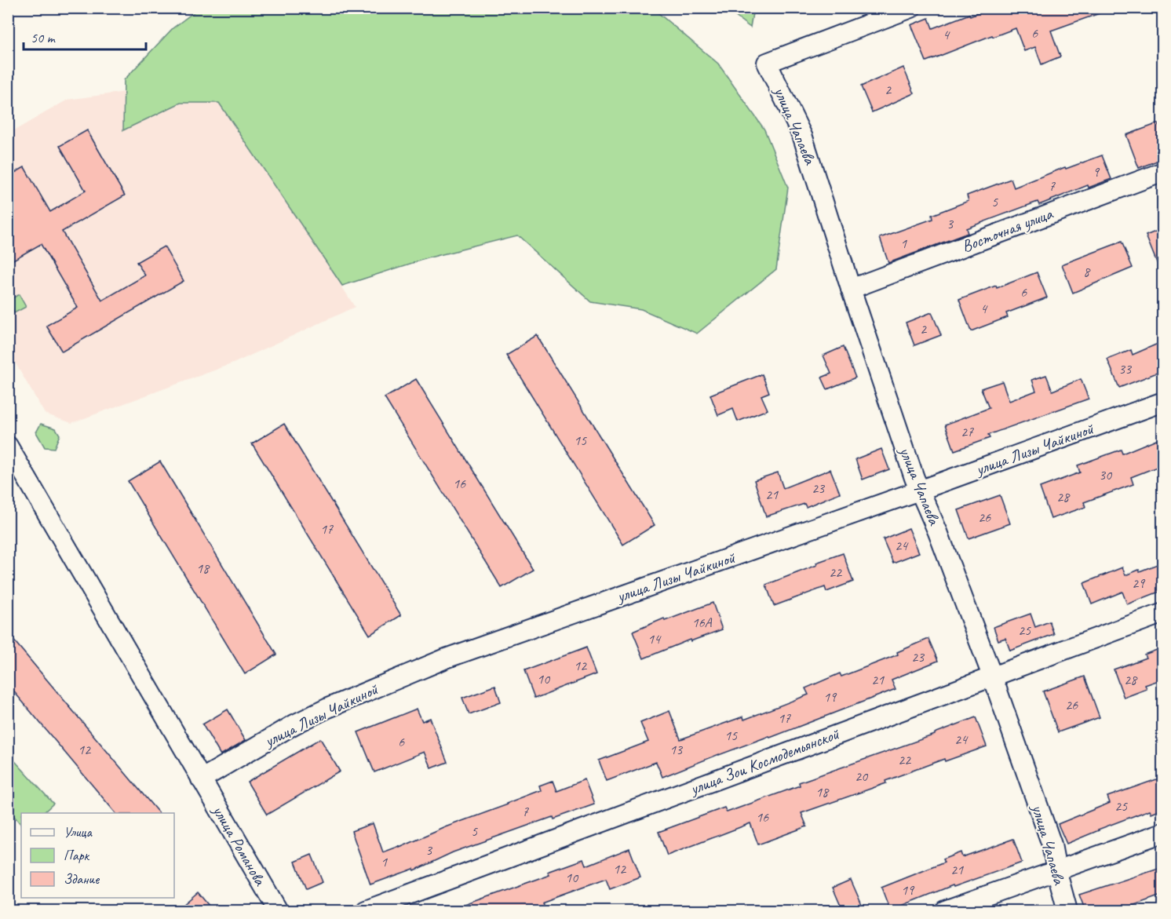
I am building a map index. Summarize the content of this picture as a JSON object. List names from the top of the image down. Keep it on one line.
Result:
{"streets":{"street":["улица Чапаева","Восточная улица","улица Лизы Чайкиной","улица Зои Космодемьянской","улица Романова"]},"crossings":[["улица Чапаева","Восточная улица"],["улица Чапаева","улица Лизы Чайкиной"],["улица Чапаева","улица Зои Космодемьянской"],["улица Лизы Чайкиной","улица Романова"]],"house_numbers":["6","4","2","9","7","5","3","1","8","6","4","2","33","27","15","30","16","23","21","28","26","17","24","18","22","29","16А","25","14","23","12","10","21","28","19","26","17","15","24","6","12","13","22","20","18","25","7","16","5","3","1","12","21","10","19"],"legend":["Улица","Парк","Здание"],"scale_bar":"50 m"}
